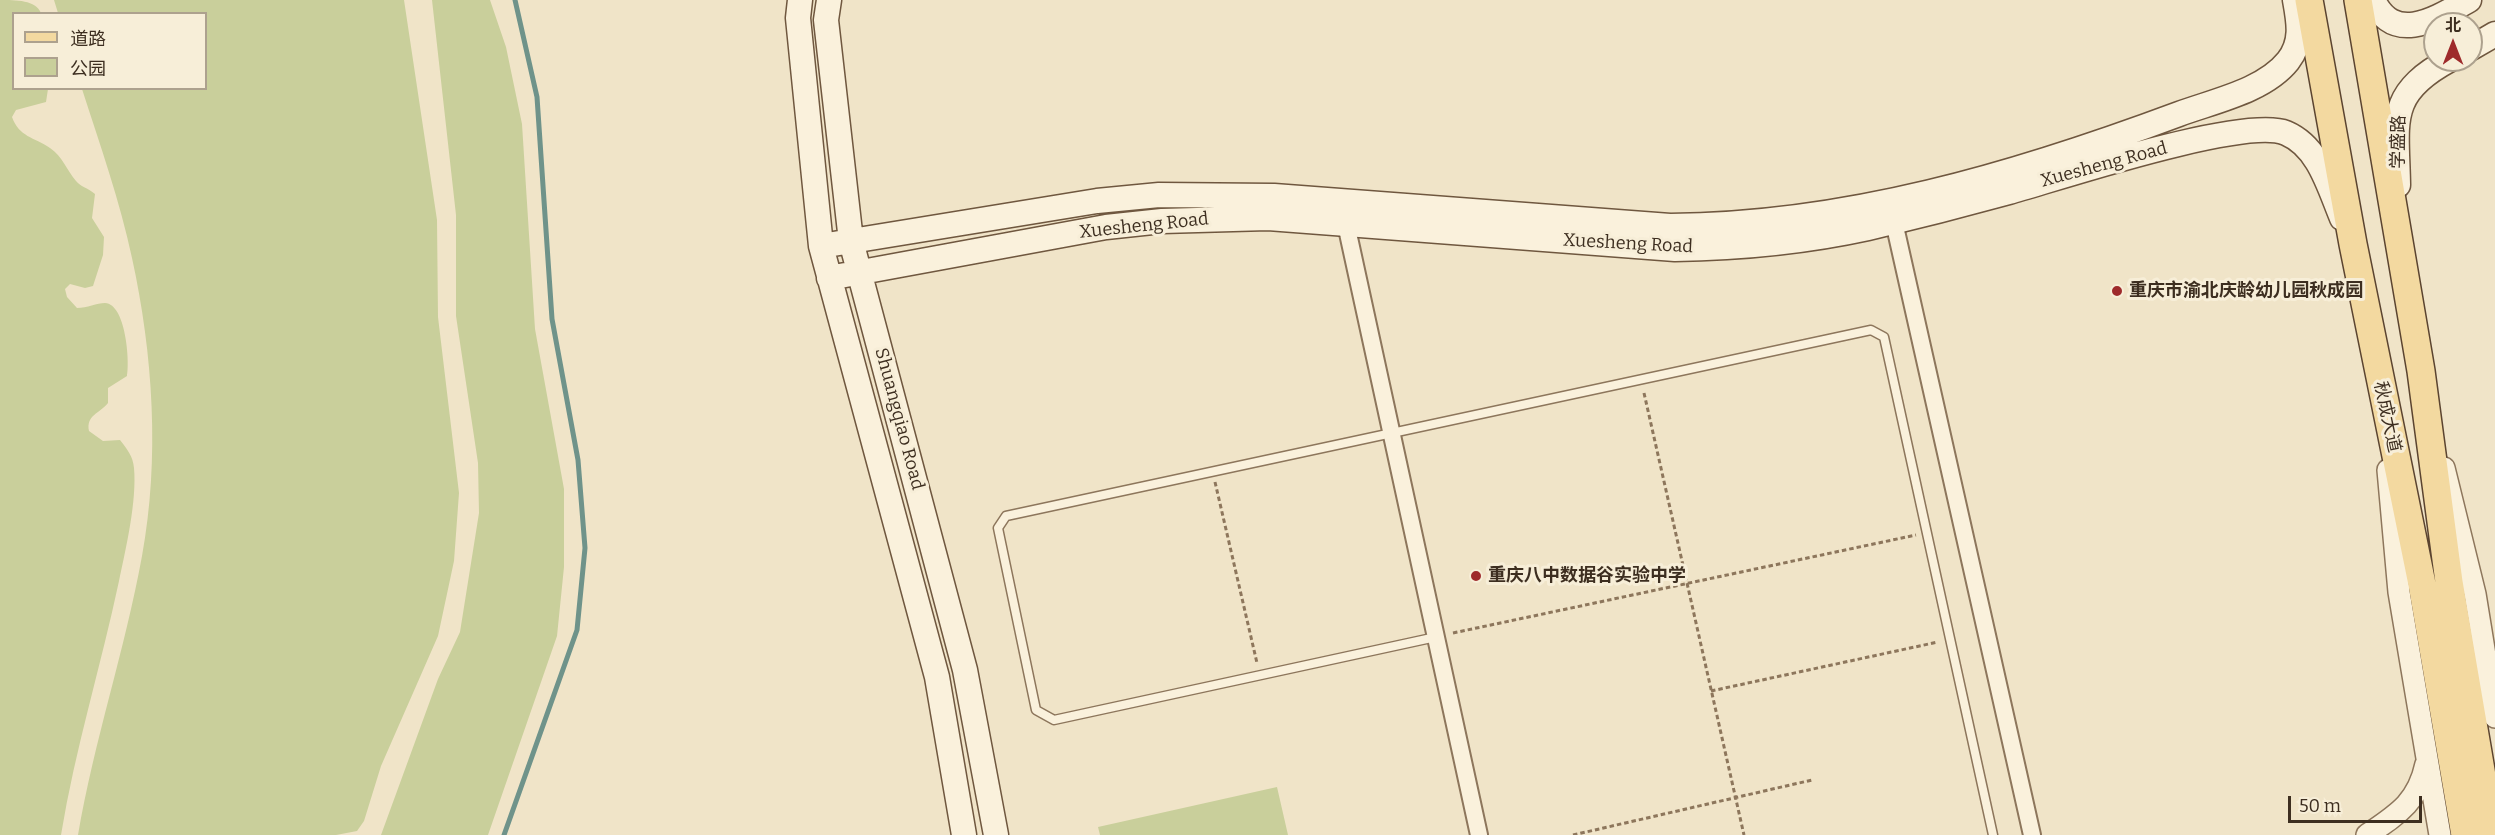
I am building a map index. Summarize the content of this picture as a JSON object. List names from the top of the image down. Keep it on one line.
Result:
{"streets":{"main road":["学盛路","Xuesheng Road","秋成大道","Shuangqiao Road"]},"crossings":[["学盛路","秋成大道"],["Xuesheng Road","秋成大道"],["Xuesheng Road","Shuangqiao Road"]],"places":["重庆市渝北庆龄幼儿园秋成园","重庆八中数据谷实验中学"],"legend":["道路","公园"],"scale_bar":"50 m","north":"top"}
